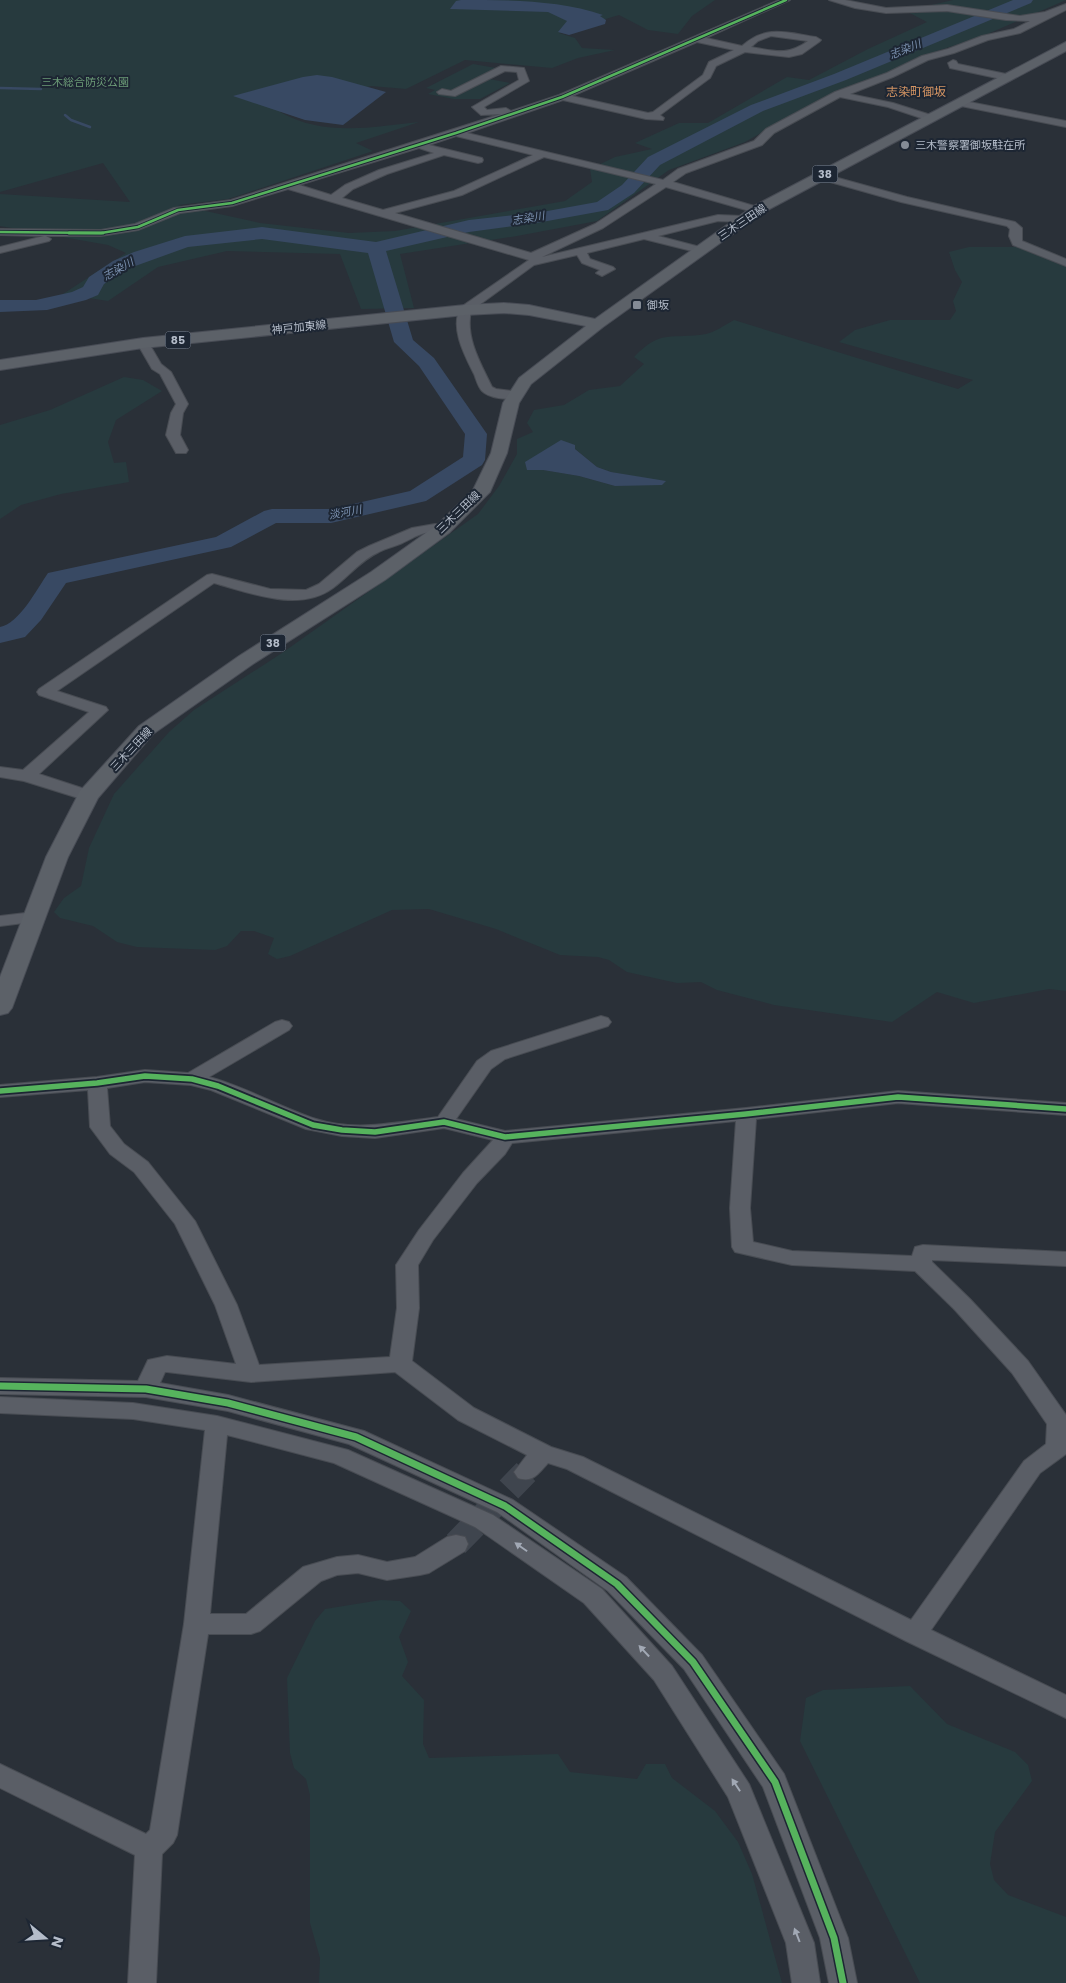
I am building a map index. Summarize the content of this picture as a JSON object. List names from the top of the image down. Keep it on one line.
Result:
{"streets":{"main road":["38","三木三田線","神戸加東線","85"]},"crossings":[["三木三田線","神戸加東線"]],"districts":["志染町御坂"],"water":["志染川","淡河川"],"parks":["三木総合防災公園"],"places":{"other":["三木警察署御坂駐在所"],"transit":["御坂"]},"north":"right"}
